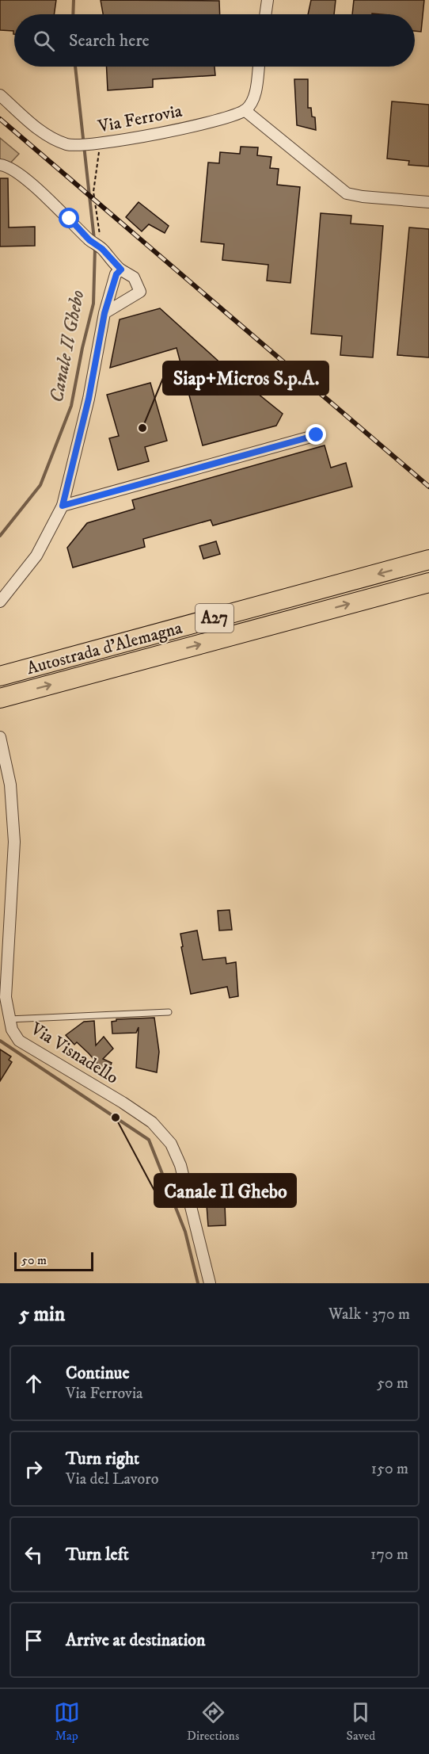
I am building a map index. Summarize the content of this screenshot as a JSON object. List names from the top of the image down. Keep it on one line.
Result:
{"streets":{"highway":["A27","Autostrada d'Alemagna"],"street":["Via Ferrovia","Via Visnadello"]},"water":["Canale Il Ghebo"],"places":["Siap+Micros S.p.A.","Canale Il Ghebo"],"scale_bar":"50 m","page":{"search":"Search here","scale":"50 m","heading":["5 min","Walk · 370 m"],"list":[["Continue","Via Ferrovia","50 m"],["Turn right","Via del Lavoro","150 m"],["Turn left","170 m"],"Arrive at destination"],"nav":["Map","Directions","Saved"]}}
